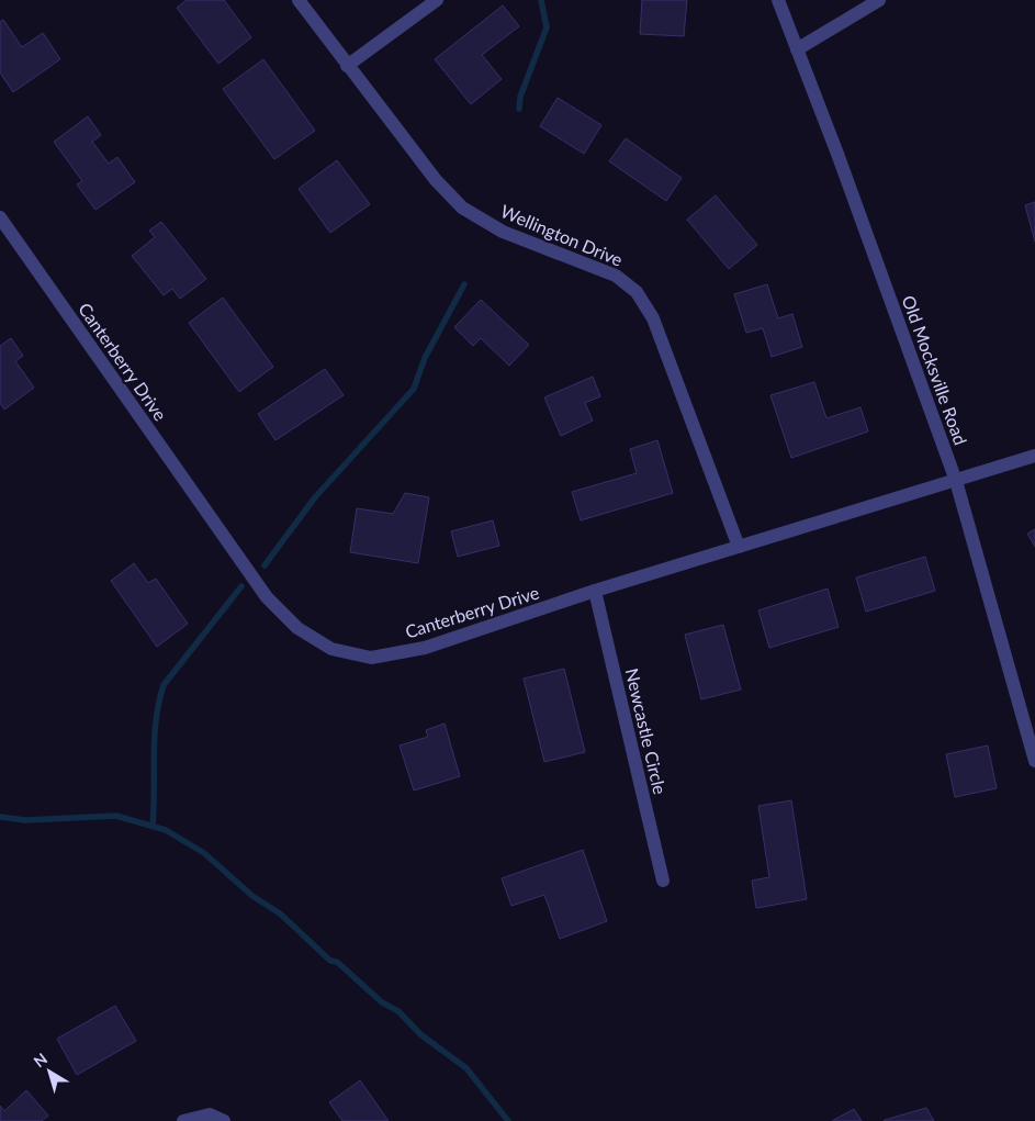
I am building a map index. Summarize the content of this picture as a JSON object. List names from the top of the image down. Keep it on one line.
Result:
{"streets":{"street":["Wellington Drive","Canterberry Drive","Old Mocksville Road","Newcastle Circle"]},"crossings":[["Wellington Drive","Canterberry Drive"],["Canterberry Drive","Old Mocksville Road"],["Canterberry Drive","Newcastle Circle"]],"north":"top left"}
